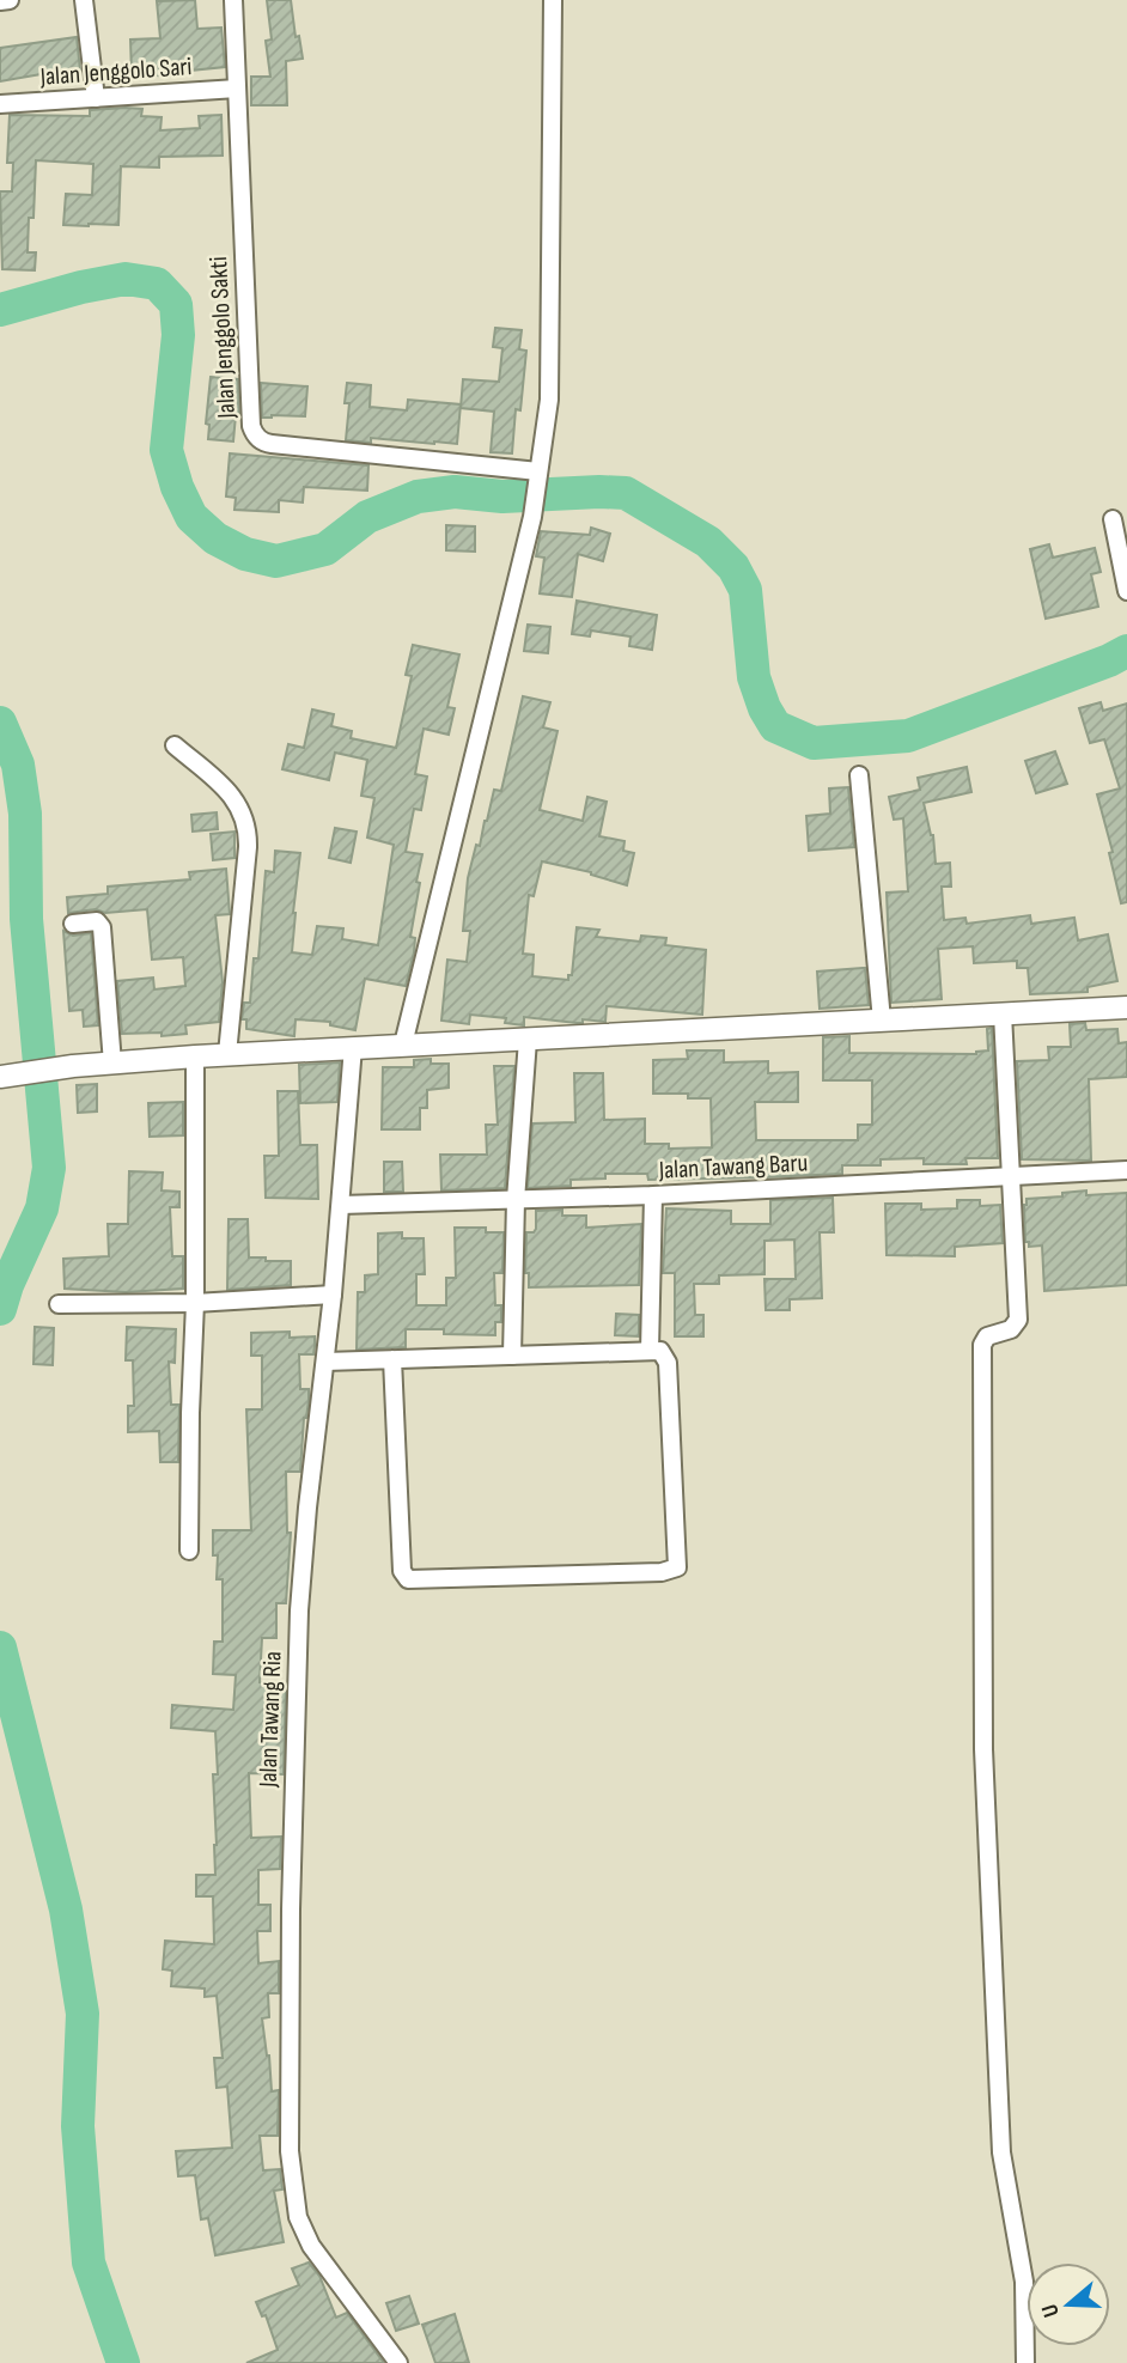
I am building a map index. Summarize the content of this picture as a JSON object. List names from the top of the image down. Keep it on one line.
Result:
{"streets":{"street":["Jalan Jenggolo Sari","Jalan Jenggolo Sakti","Jalan Tawang Baru","Jalan Tawang Ria"]},"crossings":[["Jalan Jenggolo Sari","Jalan Jenggolo Sakti"],["Jalan Tawang Baru","Jalan Tawang Ria"]],"north":"left"}
